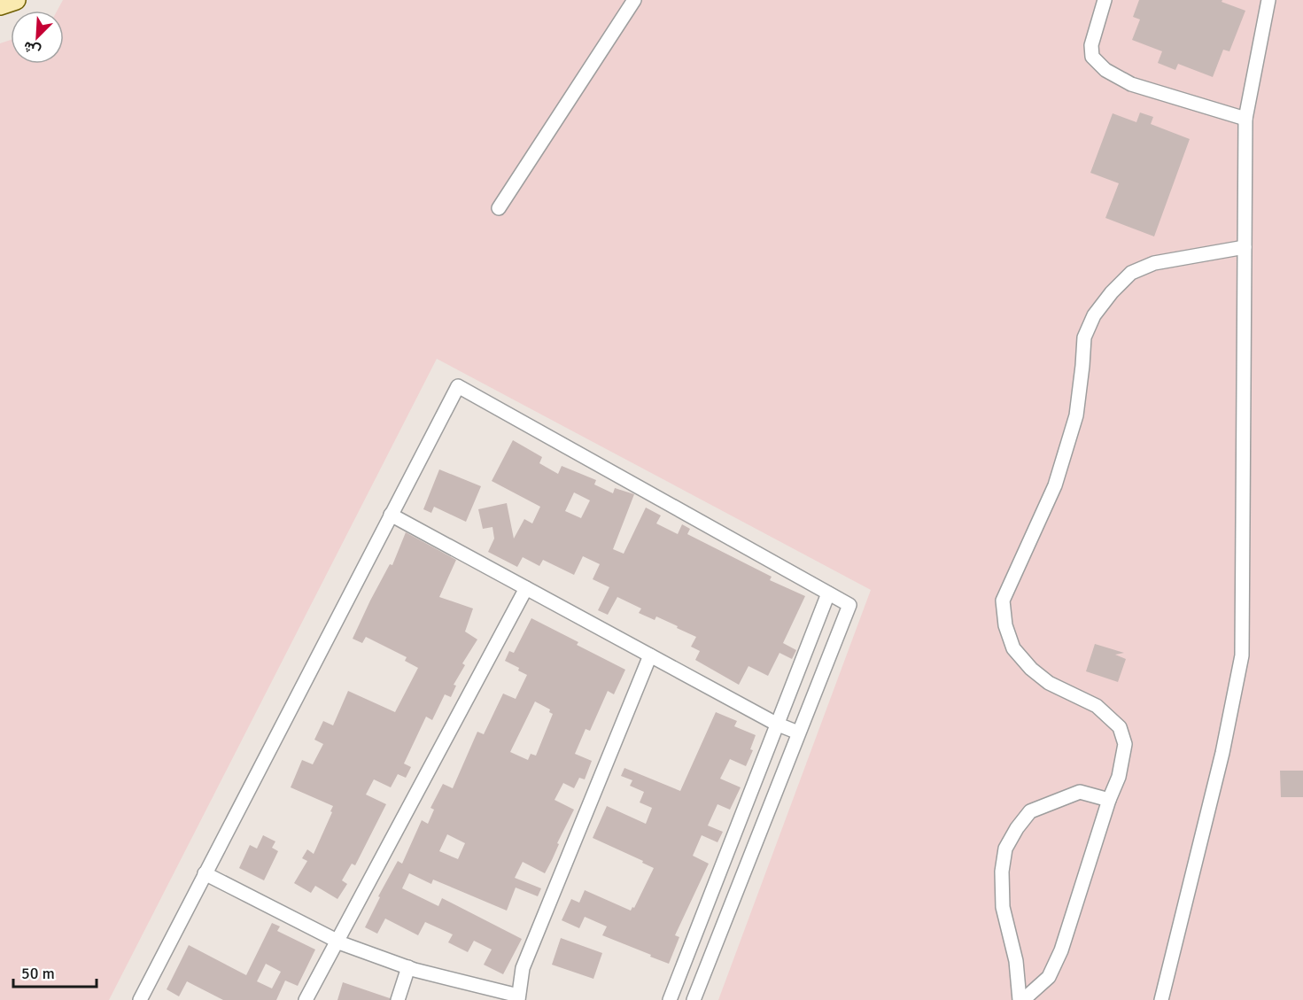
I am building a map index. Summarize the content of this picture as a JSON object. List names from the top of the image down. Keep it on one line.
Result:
{"scale_bar":"50 m","north":"bottom left"}
